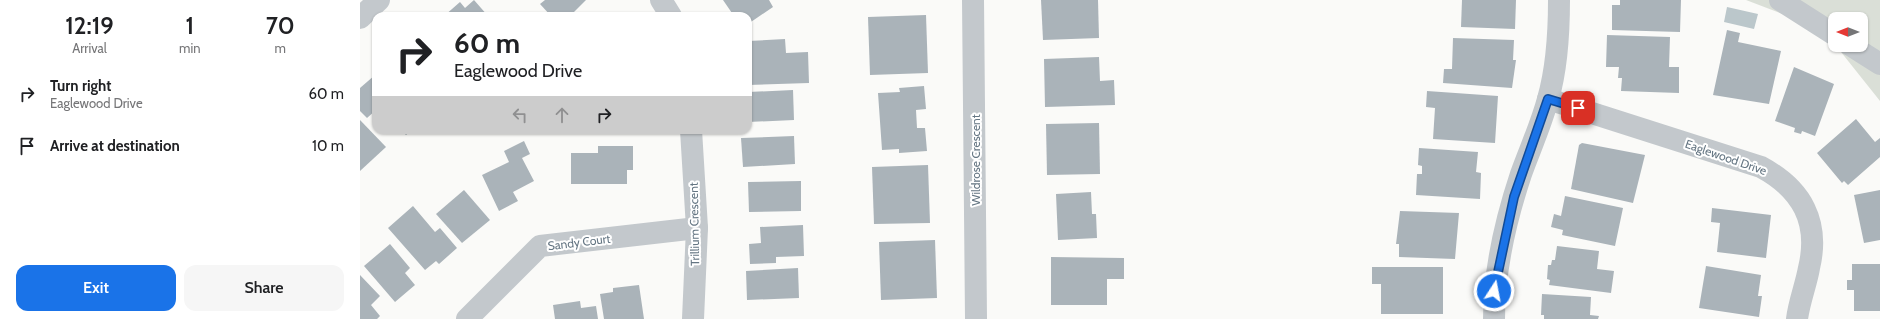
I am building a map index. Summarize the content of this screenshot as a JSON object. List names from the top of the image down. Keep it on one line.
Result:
{"streets":{"street":["Eaglewood Drive","Wildrose Crescent","Trillium Crescent","Sandy Court"]},"crossings":[["Trillium Crescent","Sandy Court"]],"north":"left","page":{"eta":["12:19","Arrival","1","min","70","m"],"turn":["60 m","Eaglewood Drive"],"list":[{"name":"Turn right","note":"Eaglewood Drive","value":"60 m"},{"name":"Arrive at destination","value":"10 m"}],"buttons":["Exit","Share"]}}
